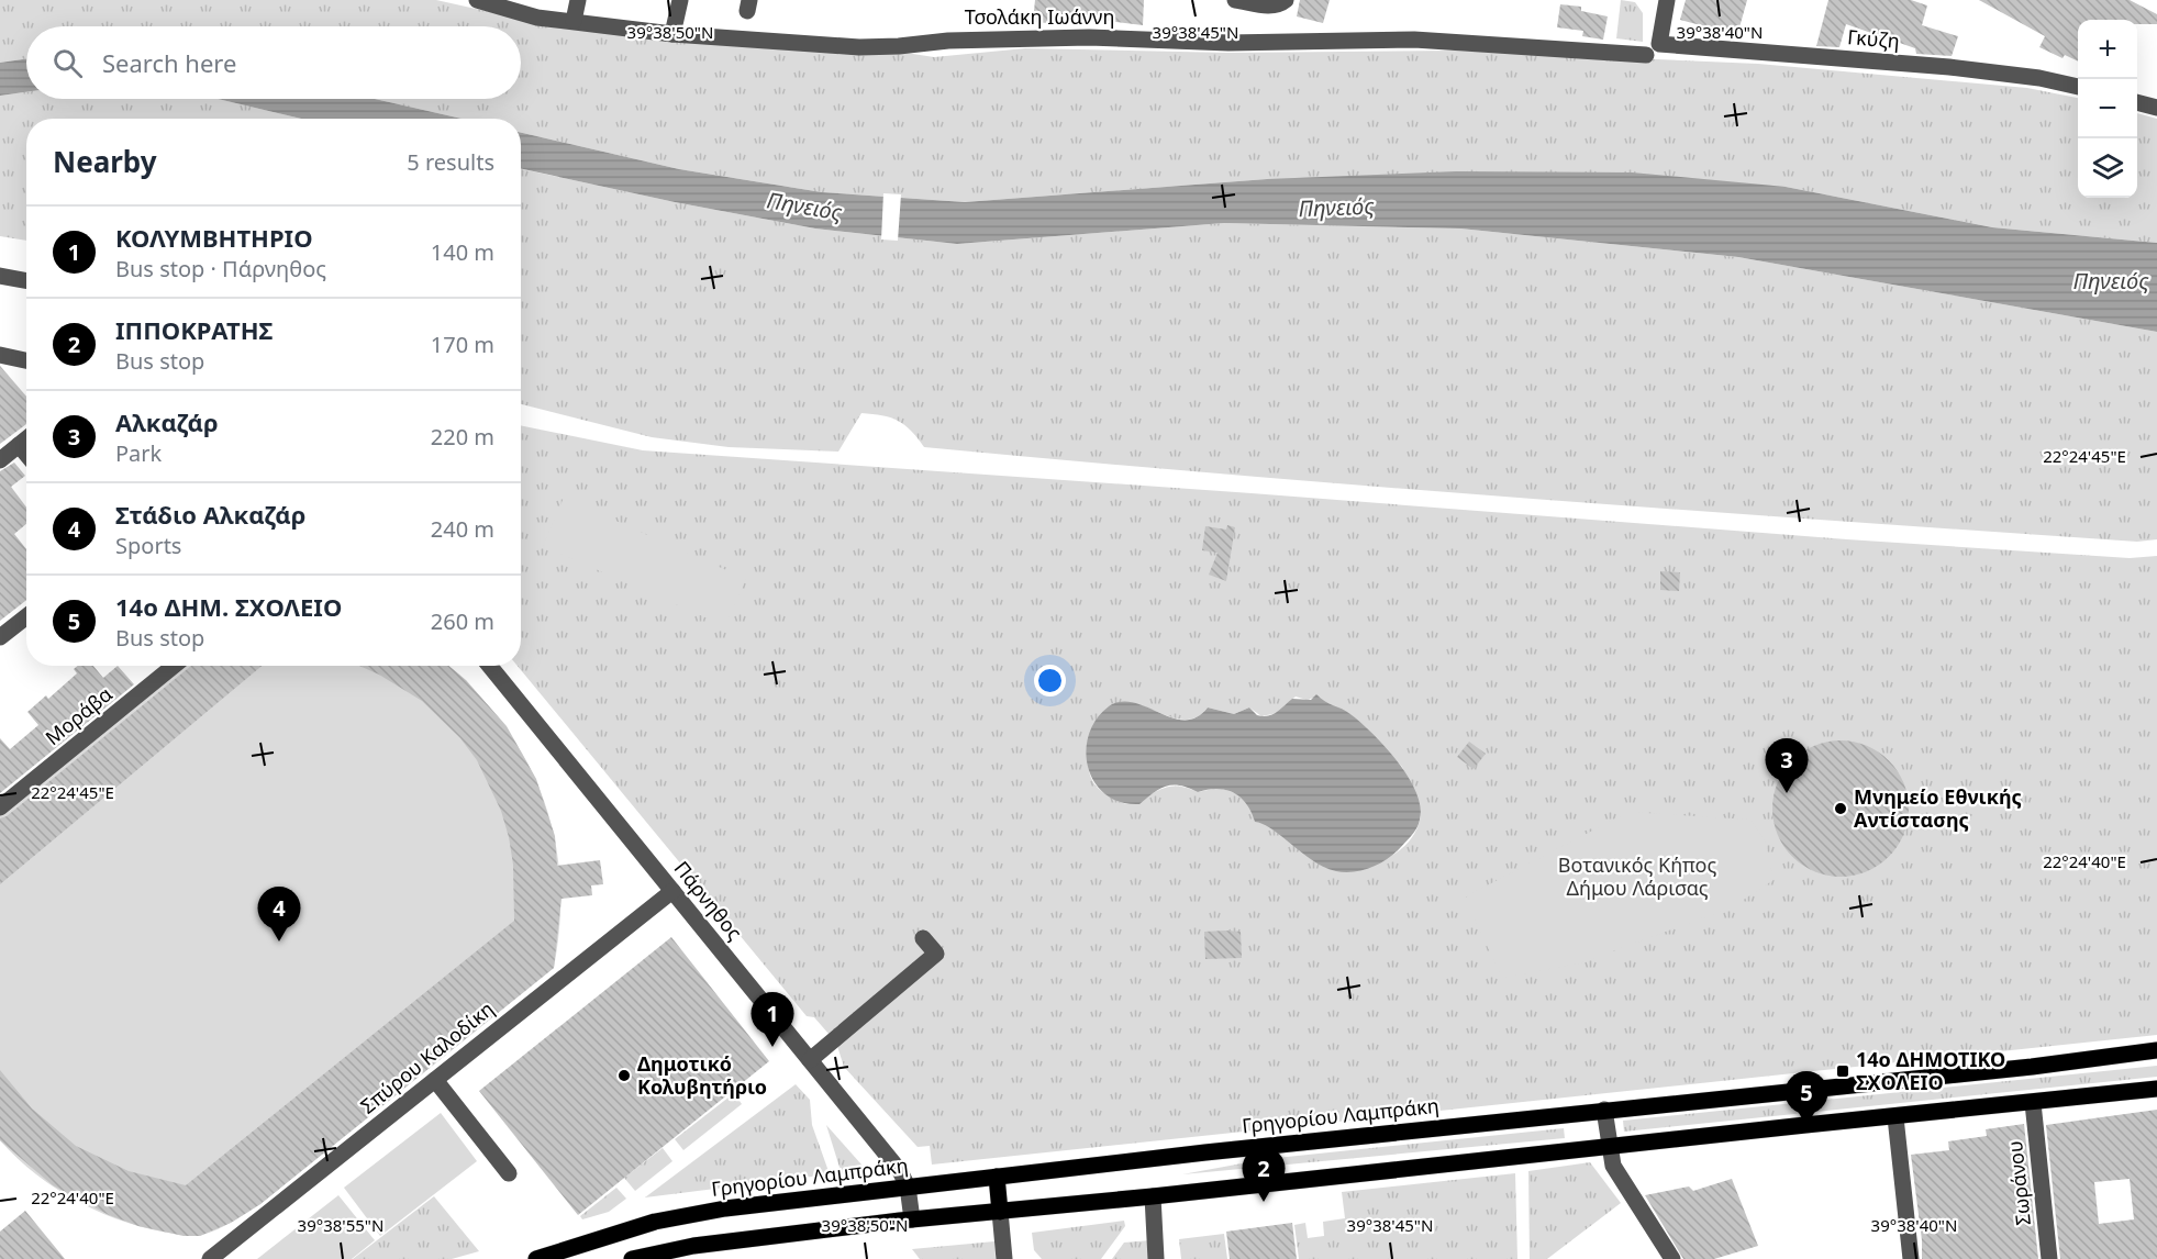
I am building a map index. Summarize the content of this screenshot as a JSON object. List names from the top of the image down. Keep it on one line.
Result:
{"streets":{"main road":["Γρηγορίου Λαμπράκη"],"street":["Τσολάκη Ιωάννη","Γκύζη","Μοράβα","Πάρνηθος","Σπύρου Καλοδίκη","Σωράνου"]},"crossings":[["Τσολάκη Ιωάννη","Γκύζη"],["Πάρνηθος","Σπύρου Καλοδίκη"],["Πάρνηθος","Γρηγορίου Λαμπράκη"]],"water":["Πηνειός"],"parks":["Βοτανικός Κήπος Δήμου Λάρισας"],"places":{"other":["Μνημείο Εθνικής Αντίστασης","Δημοτικό Κολυβητήριο"],"transit":["14ο ΔΗΜΟΤΙΚΟ ΣΧΟΛΕΙΟ"]},"page":{"map_buttons":["+","−"],"search":"Search here","heading":["Nearby","5 results"],"list":[{"mark":"1","name":"ΚΟΛΥΜΒΗΤΗΡΙΟ","note":"Bus stop · Πάρνηθος","value":"140 m"},{"mark":"2","name":"ΙΠΠΟΚΡΑΤΗΣ","note":"Bus stop","value":"170 m"},{"mark":"3","name":"Αλκαζάρ","note":"Park","value":"220 m"},{"mark":"4","name":"Στάδιο Αλκαζάρ","note":"Sports","value":"240 m"},{"mark":"5","name":"14ο ΔΗΜ. ΣΧΟΛΕΙΟ","note":"Bus stop","value":"260 m"}],"pins":["3","4","1","5","2"]},"coordinates":["39°38'50\"N","39°38'45\"N","39°38'40\"N","22°24'45\"E","22°24'40\"E","39°38'55\"N"]}
